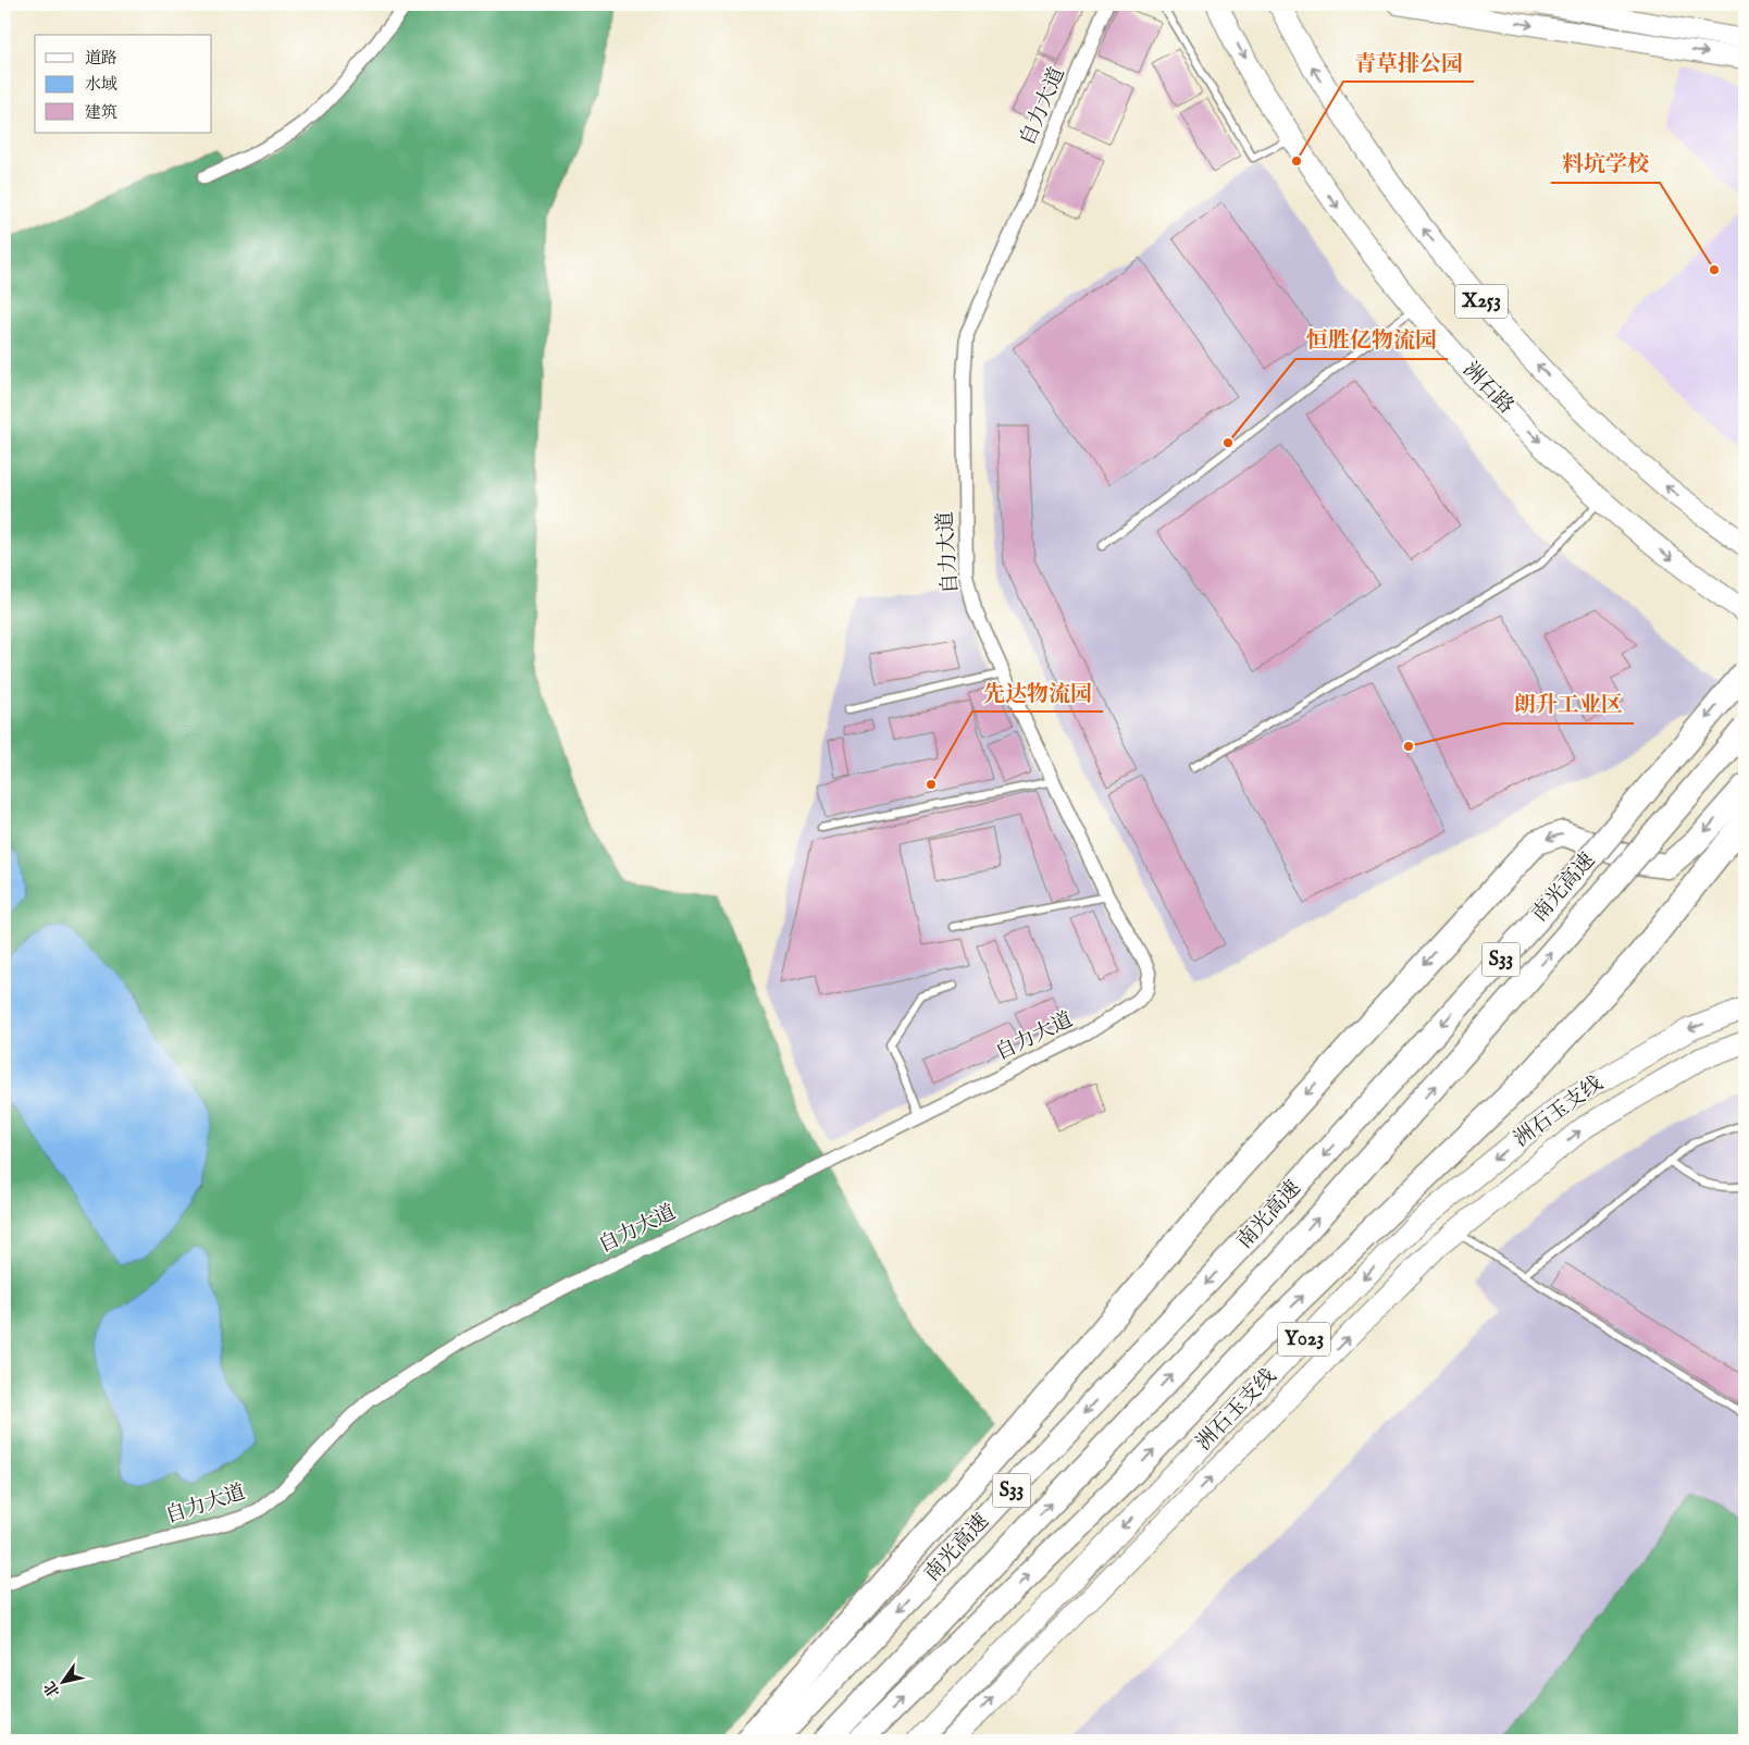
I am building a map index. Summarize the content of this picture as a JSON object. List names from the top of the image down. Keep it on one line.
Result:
{"streets":{"highway":["南光高速","S33"],"main road":["X253","洲石路","洲石玉支线","Y023"],"street":["自力大道"]},"places":["青草排公园","料坑学校","恒胜亿物流园","朗升工业区","先达物流园"],"legend":["道路","水域","建筑"],"north":"bottom left"}
